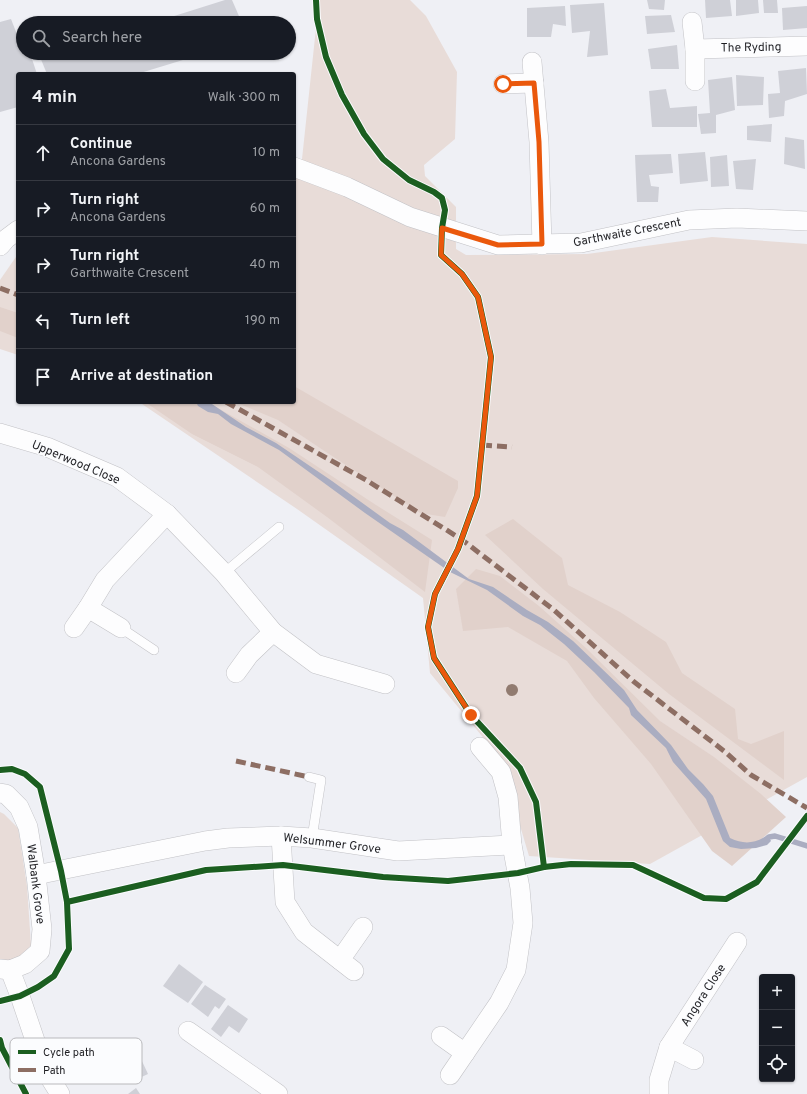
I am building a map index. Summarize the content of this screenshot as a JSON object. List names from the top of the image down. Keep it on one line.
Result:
{"streets":{"street":["The Ryding","Garthwaite Crescent","Upperwood Close","Welsummer Grove","Walbank Grove","Angora Close"]},"crossings":[["Welsummer Grove","Walbank Grove"]],"legend":["Cycle path","Path"],"page":{"search":"Search here","heading":["4 min","Walk · 300 m"],"list":[["Continue","Ancona Gardens","10 m"],["Turn right","Ancona Gardens","60 m"],["Turn right","Garthwaite Crescent","40 m"],["Turn left","190 m"],"Arrive at destination"],"map_buttons":["+","−"]}}
